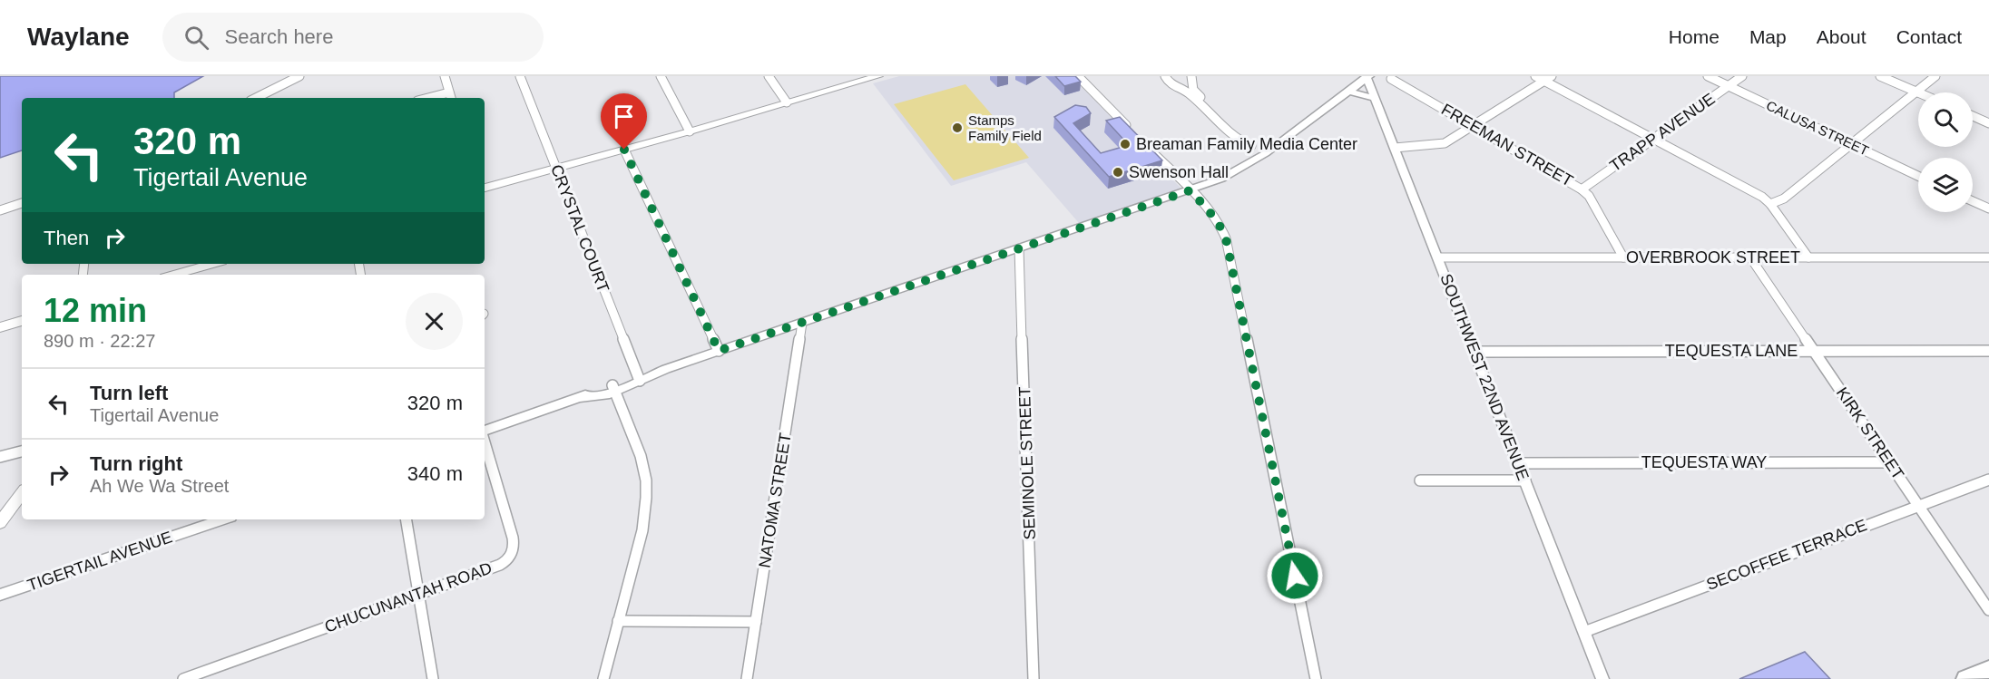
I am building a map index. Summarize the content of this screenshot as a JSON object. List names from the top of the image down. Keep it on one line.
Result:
{"streets":{"street":["CALUSA STREET","TRAPP AVENUE","FREEMAN STREET","CRYSTAL COURT","OVERBROOK STREET","TEQUESTA LANE","SOUTHWEST 22ND AVENUE","KIRK STREET","TEQUESTA WAY","SEMINOLE STREET","NATOMA STREET","SECOFFEE TERRACE","TIGERTAIL AVENUE","CHUCUNANTAH ROAD"]},"crossings":[["CALUSA STREET","TRAPP AVENUE"],["TRAPP AVENUE","FREEMAN STREET"],["FREEMAN STREET","OVERBROOK STREET"],["OVERBROOK STREET","SOUTHWEST 22ND AVENUE"],["OVERBROOK STREET","KIRK STREET"],["TEQUESTA LANE","SOUTHWEST 22ND AVENUE"],["TEQUESTA LANE","KIRK STREET"],["SOUTHWEST 22ND AVENUE","TEQUESTA WAY"],["SOUTHWEST 22ND AVENUE","SECOFFEE TERRACE"],["KIRK STREET","TEQUESTA WAY"],["KIRK STREET","SECOFFEE TERRACE"]],"places":["Stamps Family Field","Breaman Family Media Center","Swenson Hall"],"page":{"header":"Waylane","search":"Search here","nav":["Home","Map","About","Contact"],"turn":["320 m","Tigertail Avenue"],"then":"Then","heading":["12 min","890 m · 22:27"],"list":[{"name":"Turn left","note":"Tigertail Avenue","value":"320 m"},{"name":"Turn right","note":"Ah We Wa Street","value":"340 m"}]}}
